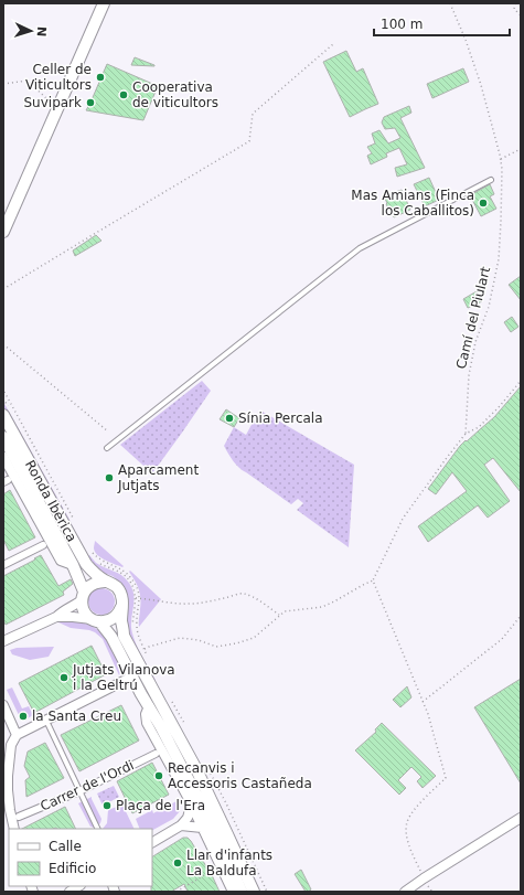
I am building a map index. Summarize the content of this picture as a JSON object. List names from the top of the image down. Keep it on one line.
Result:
{"streets":{"street":["Ronda Ibèrica","Carrer de l'Ordi"],"path":["Camí del Piulart"]},"places":["Celler de Viticultors","Cooperativa de viticultors","Suvipark","Mas Amians (Finca los Caballitos)","Sínia Percala","Aparcament Jutjats","Jutjats Vilanova i la Geltrú","la Santa Creu","Recanvis i Accessoris Castañeda","Plaça de l'Era","Llar d'infants La Baldufa"],"legend":["Calle","Edificio"],"scale_bar":"100 m","north":"right"}
